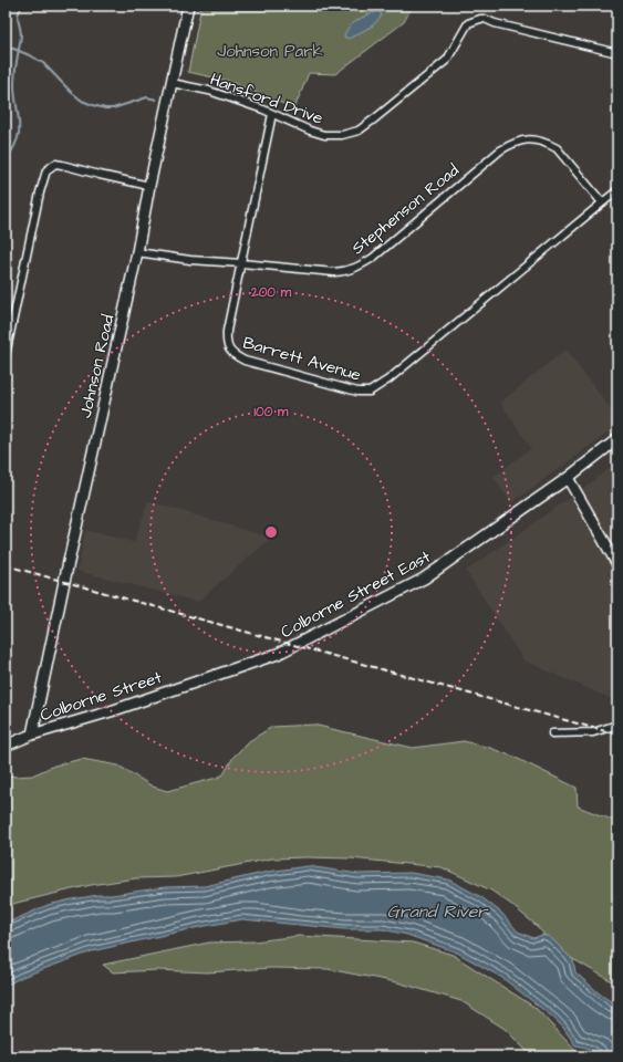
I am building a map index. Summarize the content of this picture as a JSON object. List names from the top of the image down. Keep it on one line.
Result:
{"streets":{"street":["Hansford Drive","Stephenson Road","Barrett Avenue","Johnson Road","Colborne Street East","Colborne Street"]},"crossings":[["Hansford Drive","Barrett Avenue"],["Hansford Drive","Johnson Road"],["Stephenson Road","Barrett Avenue"],["Stephenson Road","Johnson Road"],["Johnson Road","Colborne Street"],["Colborne Street East","Colborne Street"]],"water":["Grand River"],"parks":["Johnson Park"],"rings":["200 m","100 m"]}
